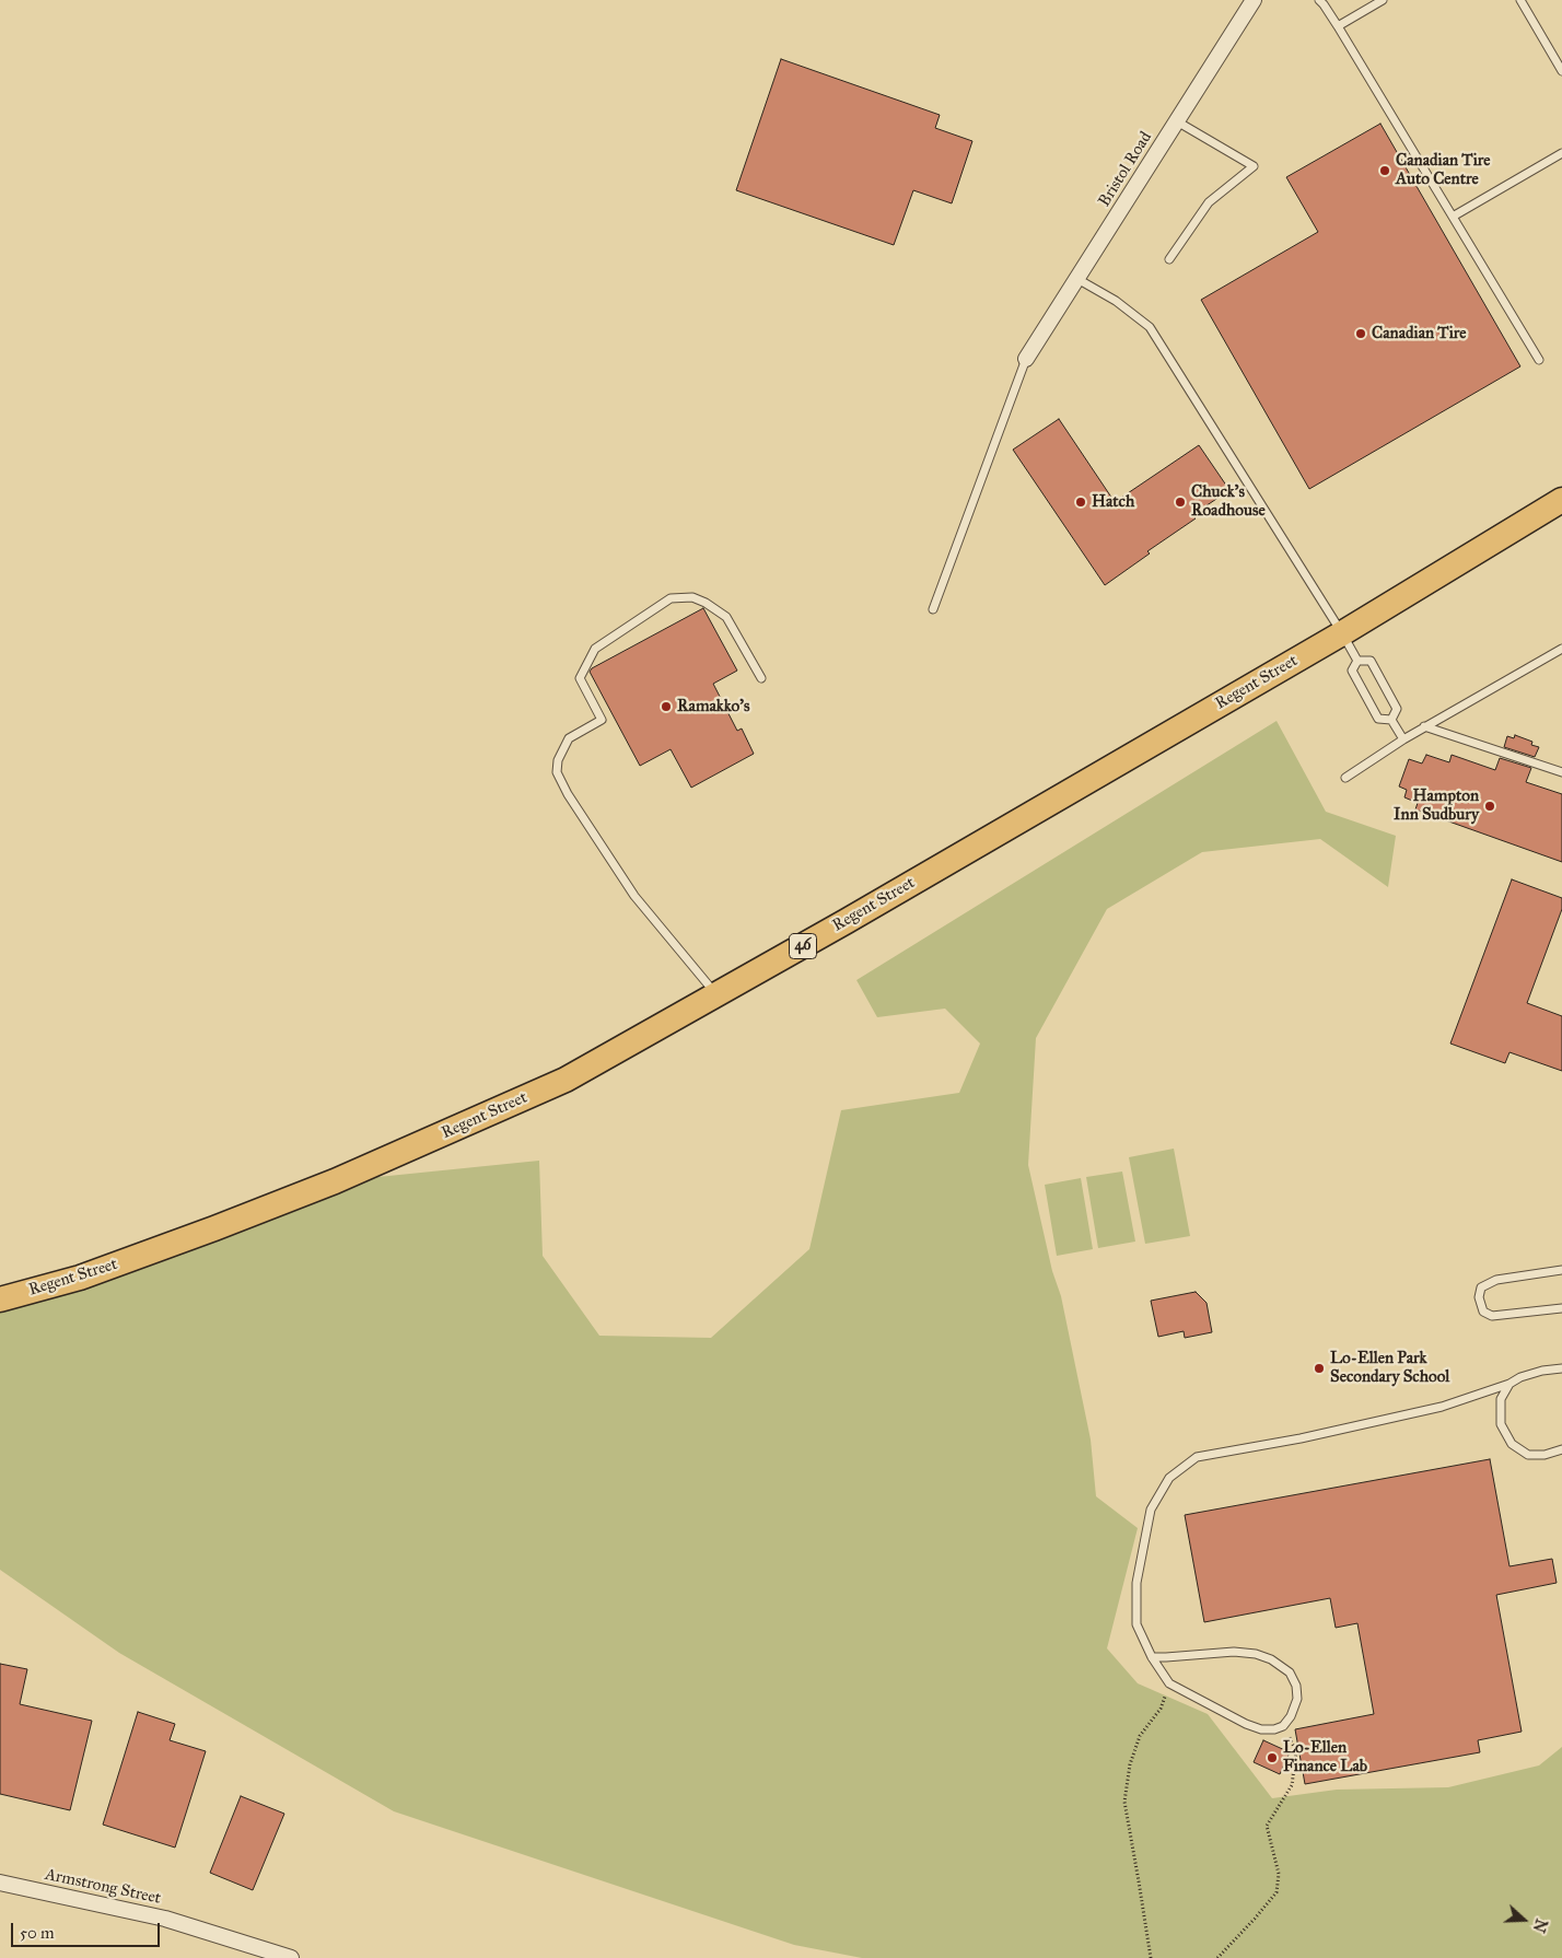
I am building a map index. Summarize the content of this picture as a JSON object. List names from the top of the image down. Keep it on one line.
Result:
{"streets":{"main road":["Regent Street","46"],"street":["Bristol Road","Armstrong Street"]},"places":["Canadian Tire Auto Centre","Canadian Tire","Hatch","Chuck's Roadhouse","Ramakko's","Hampton Inn Sudbury","Lo-Ellen Park Secondary School","Lo-Ellen Finance Lab"],"scale_bar":"50 m","north":"right"}
